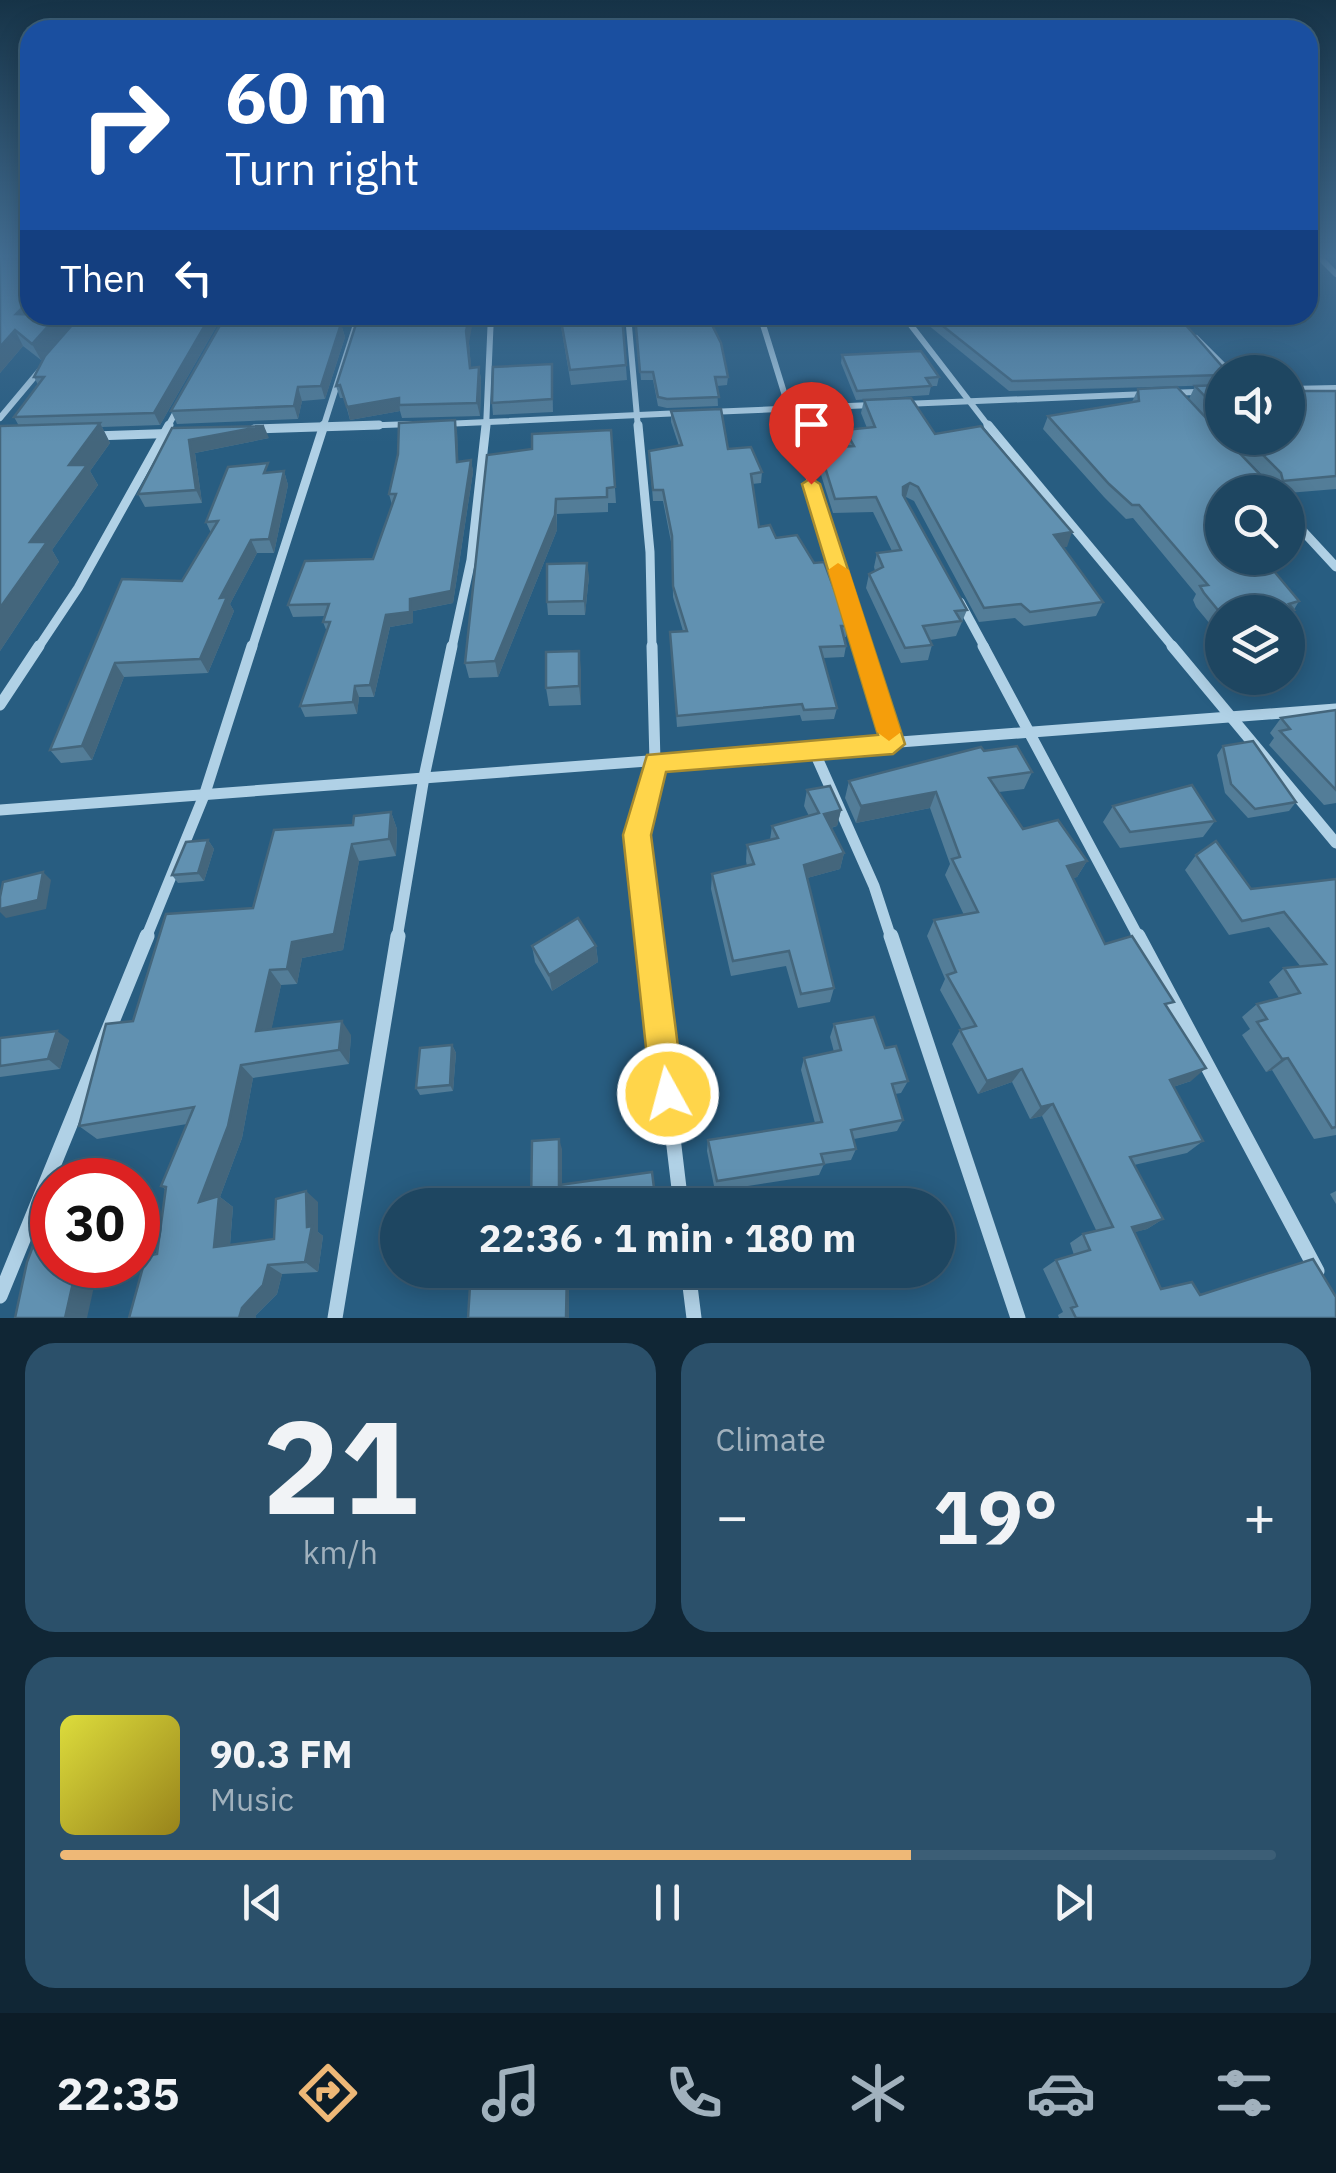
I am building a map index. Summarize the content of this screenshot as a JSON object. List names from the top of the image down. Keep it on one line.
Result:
{"page":{"turn":["60 m","Turn right"],"then":"Then","limit":"30","trip":"22:36 · 1 min · 180 m","tile":[["21","km/h"],"Climate"],"heat":["−","19°","+"],"song":["90.3 FM","Music"],"tabs":"22:35"}}
